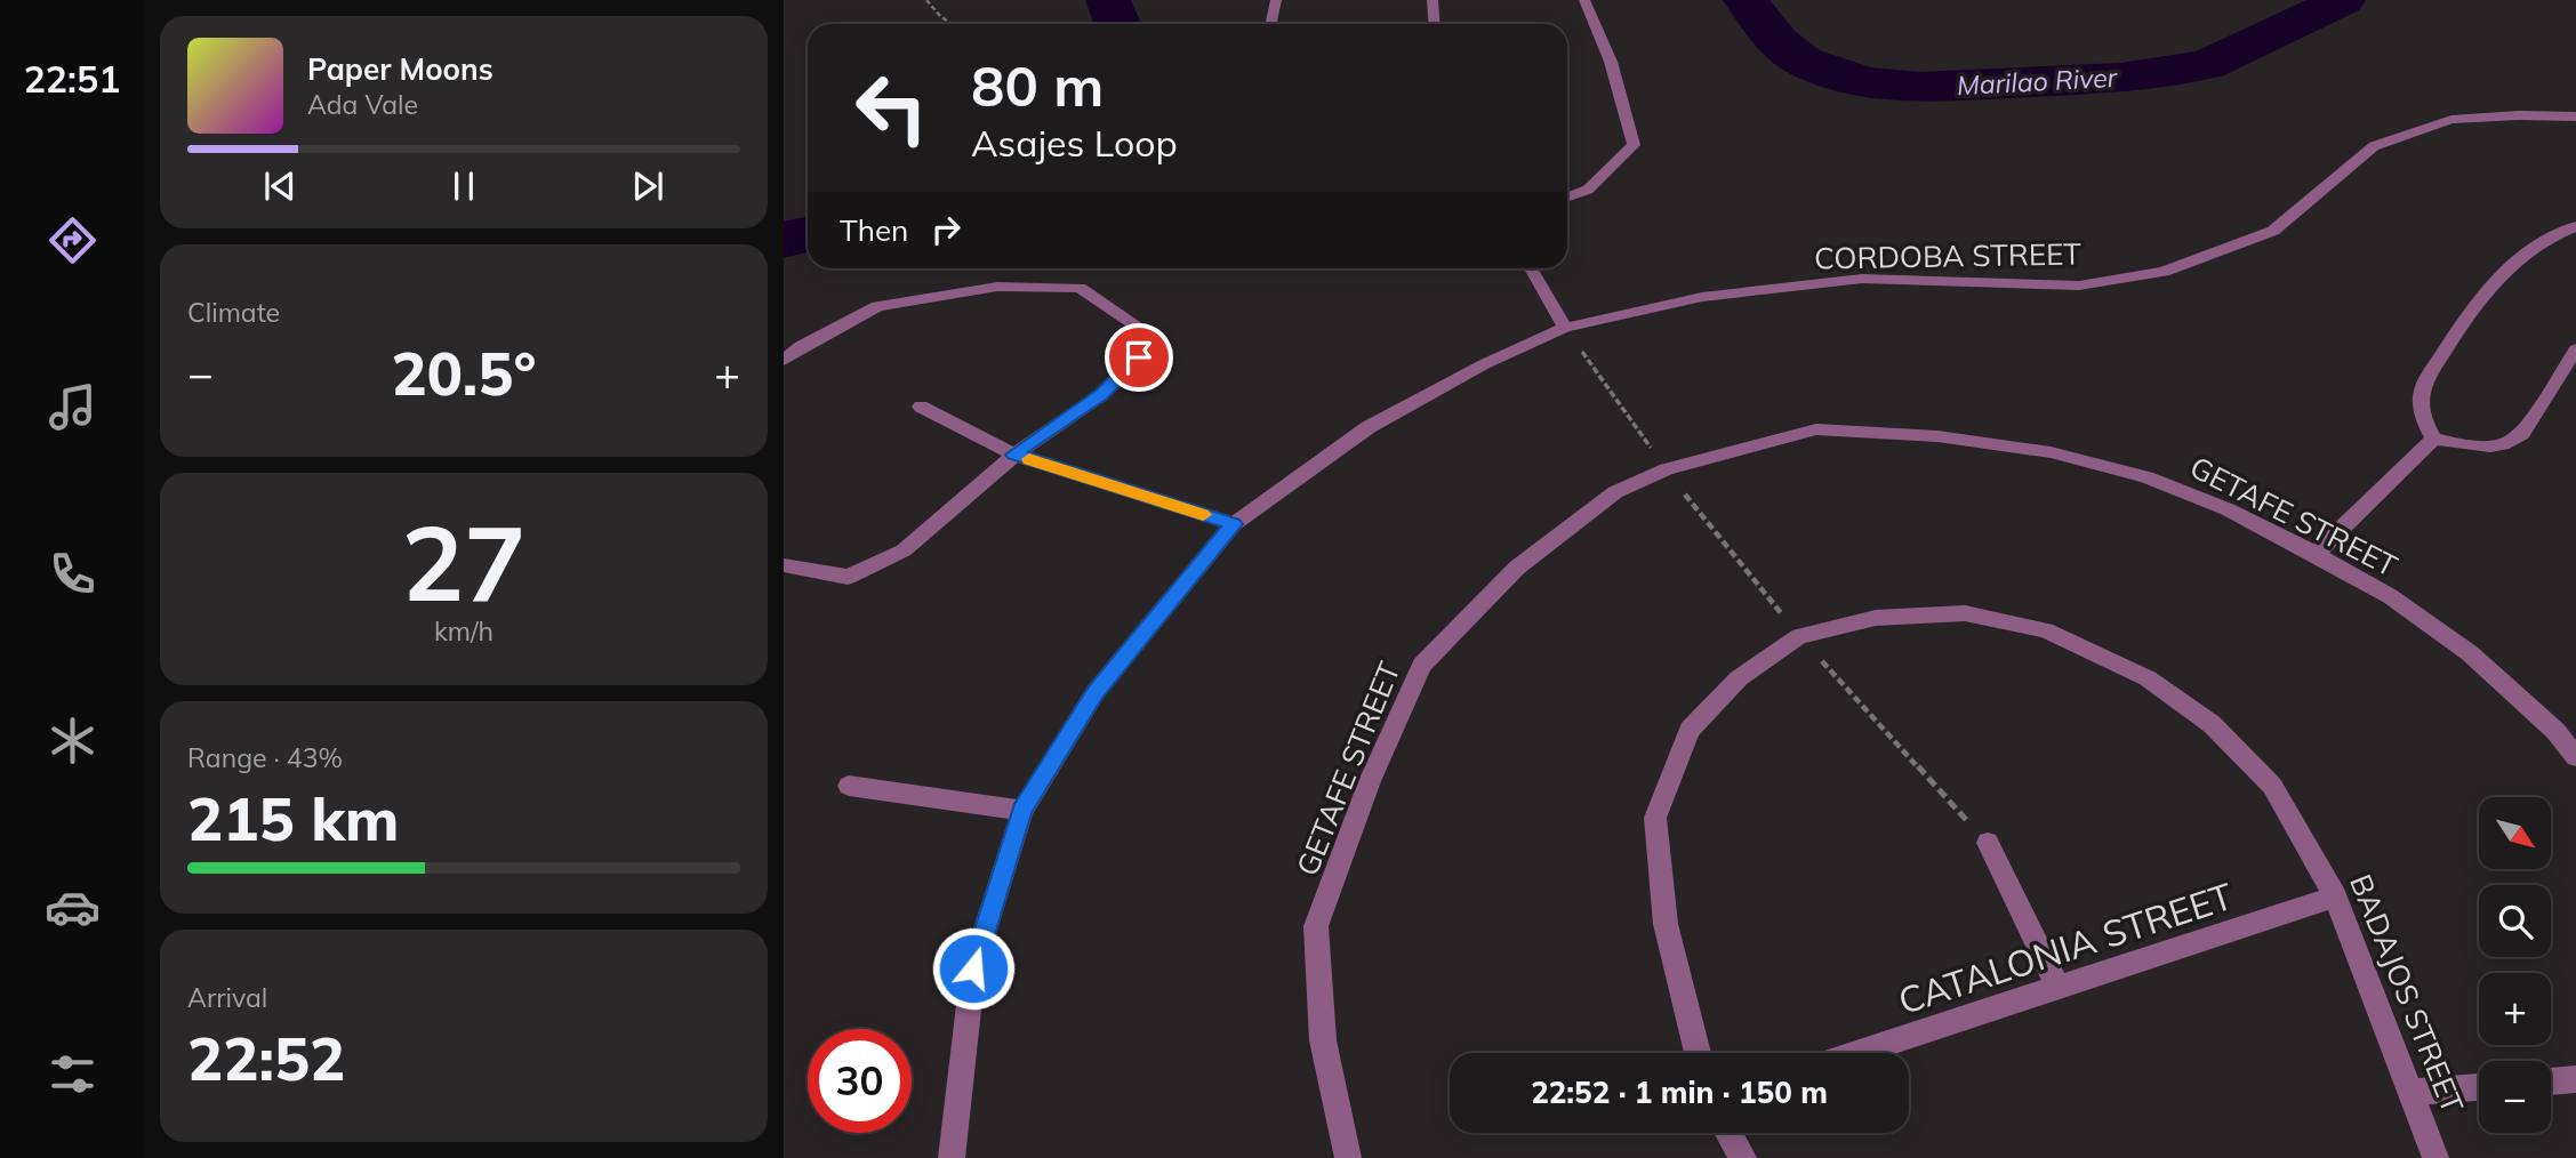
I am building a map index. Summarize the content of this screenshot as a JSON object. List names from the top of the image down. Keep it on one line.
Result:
{"streets":{"street":["CORDOBA STREET","GETAFE STREET","CATALONIA STREET","BADAJOS STREET"]},"crossings":[["CATALONIA STREET","BADAJOS STREET"]],"water":["Marilao River"],"north":"bottom right","page":{"tabs":"22:51","turn":["80 m","Asajes Loop"],"song":["Paper Moons","Ada Vale"],"then":"Then","tile":["Climate",["27","km/h"],["Range · 43%","215 km"],["Arrival","22:52"]],"heat":["−","20.5°","+"],"map_buttons":["+","−"],"limit":"30","trip":"22:52 · 1 min · 150 m"}}
